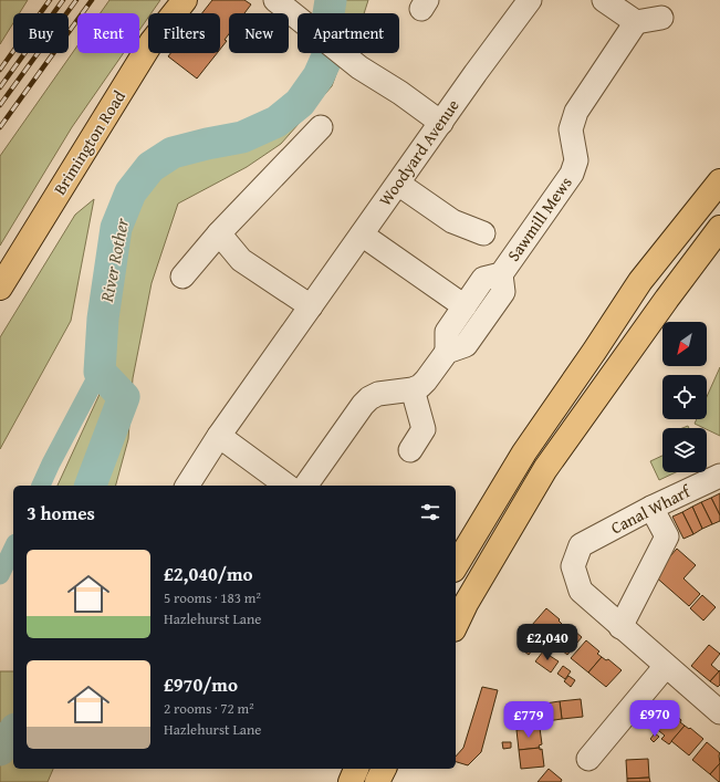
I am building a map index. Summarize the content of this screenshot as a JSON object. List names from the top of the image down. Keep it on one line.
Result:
{"streets":{"main road":["Brimington Road"],"street":["Woodyard Avenue","Sawmill Mews","Canal Wharf"]},"water":["River Rother"],"north":"bottom left","page":{"chip":["Buy","Rent","Filters","New","Apartment"],"heading":"3 homes","list":[{"name":"£2,040/mo","note":"5 rooms · 183 m² · Hazlehurst Lane"},{"name":"£970/mo","note":"2 rooms · 72 m² · Hazlehurst Lane"}],"price":["£2,040","£970","£779"]}}
